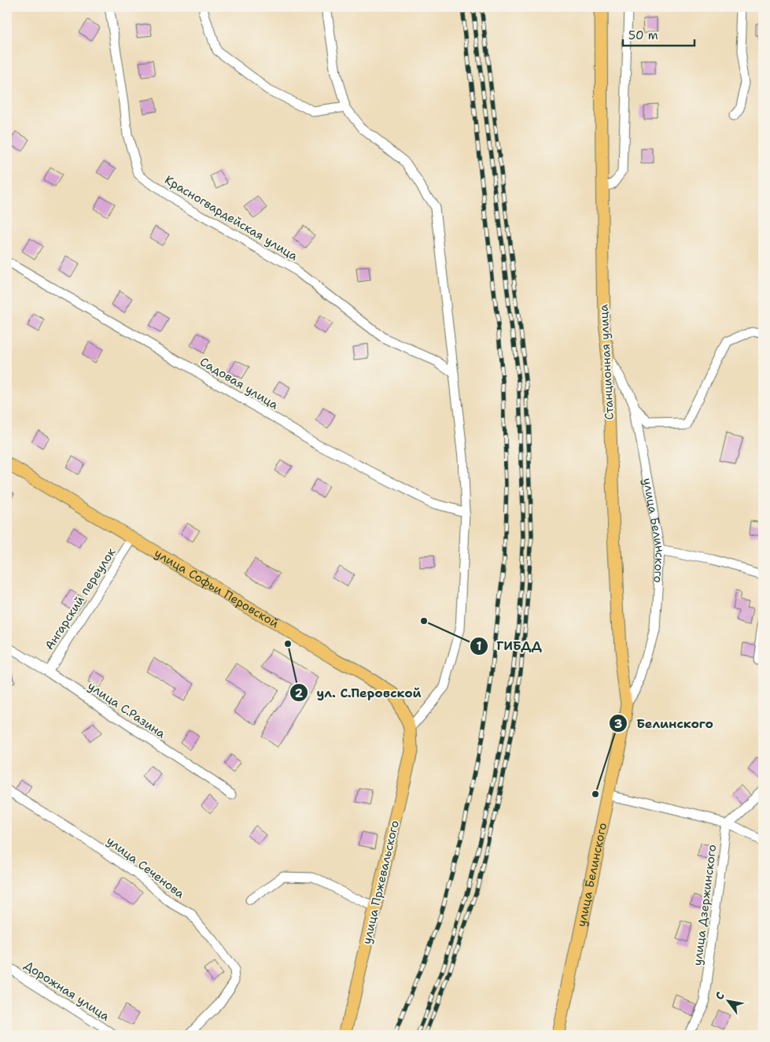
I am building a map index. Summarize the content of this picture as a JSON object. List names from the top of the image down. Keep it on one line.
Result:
{"streets":{"main road":["Станционная улица","улица Белинского","улица Софьи Перовской","улица Пржевальского"],"street":["Красногвардейская улица","Садовая улица","Ангарский переулок","улица С.Разина","улица Сеченова","улица Дзержинского","Дорожная улица"]},"crossings":[["Станционная улица","улица Белинского"],["улица Софьи Перовской","Ангарский переулок"],["улица Софьи Перовской","улица Пржевальского"],["Ангарский переулок","улица С.Разина"]],"places":["ГИБДД","ул. С.Перовской","Белинского"],"scale_bar":"50 m","north":"top left"}
